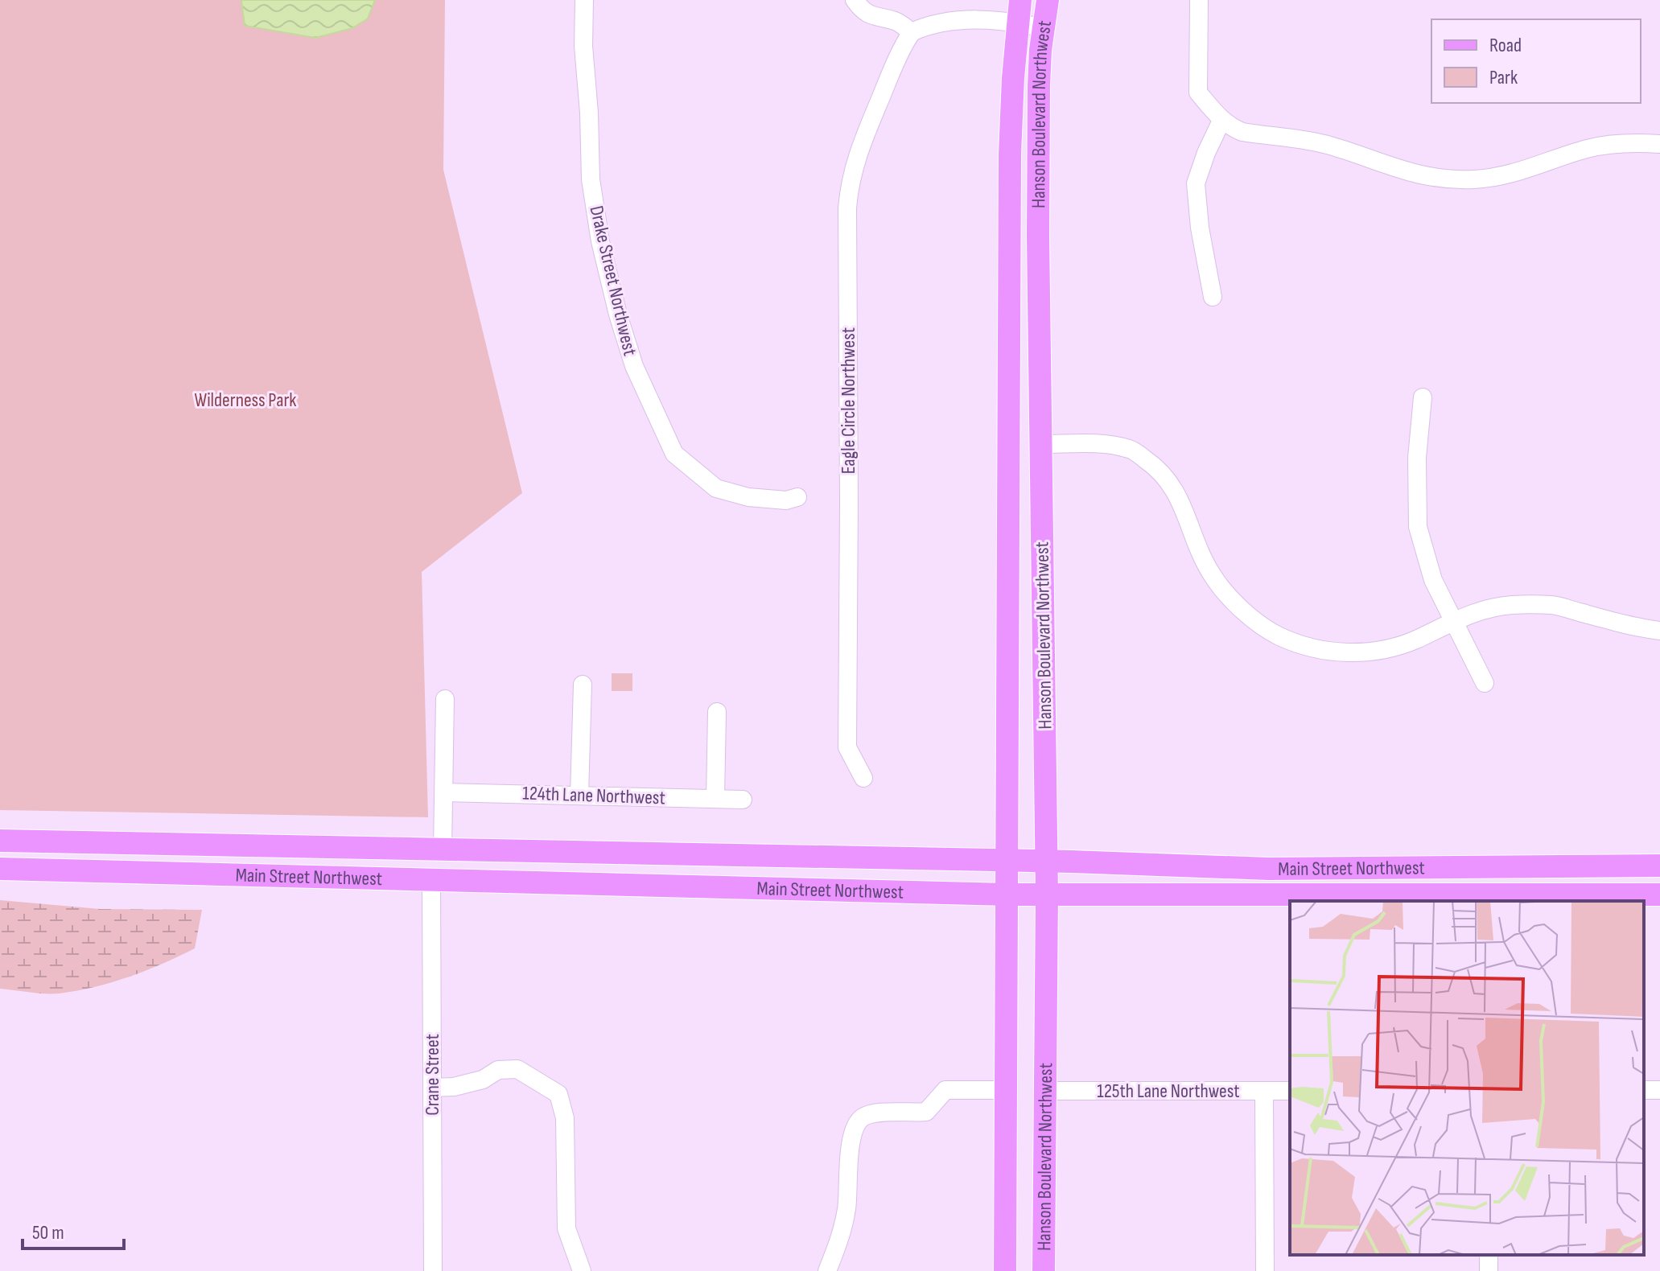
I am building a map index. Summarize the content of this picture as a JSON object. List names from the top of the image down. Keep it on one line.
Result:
{"streets":{"main road":["Hanson Boulevard Northwest","Main Street Northwest"],"street":["Drake Street Northwest","Eagle Circle Northwest","124th Lane Northwest","Crane Street","125th Lane Northwest"]},"crossings":[["Hanson Boulevard Northwest","Main Street Northwest"],["Hanson Boulevard Northwest","125th Lane Northwest"],["Main Street Northwest","Crane Street"]],"parks":["Wilderness Park"],"legend":["Road","Park"],"scale_bar":"50 m"}
